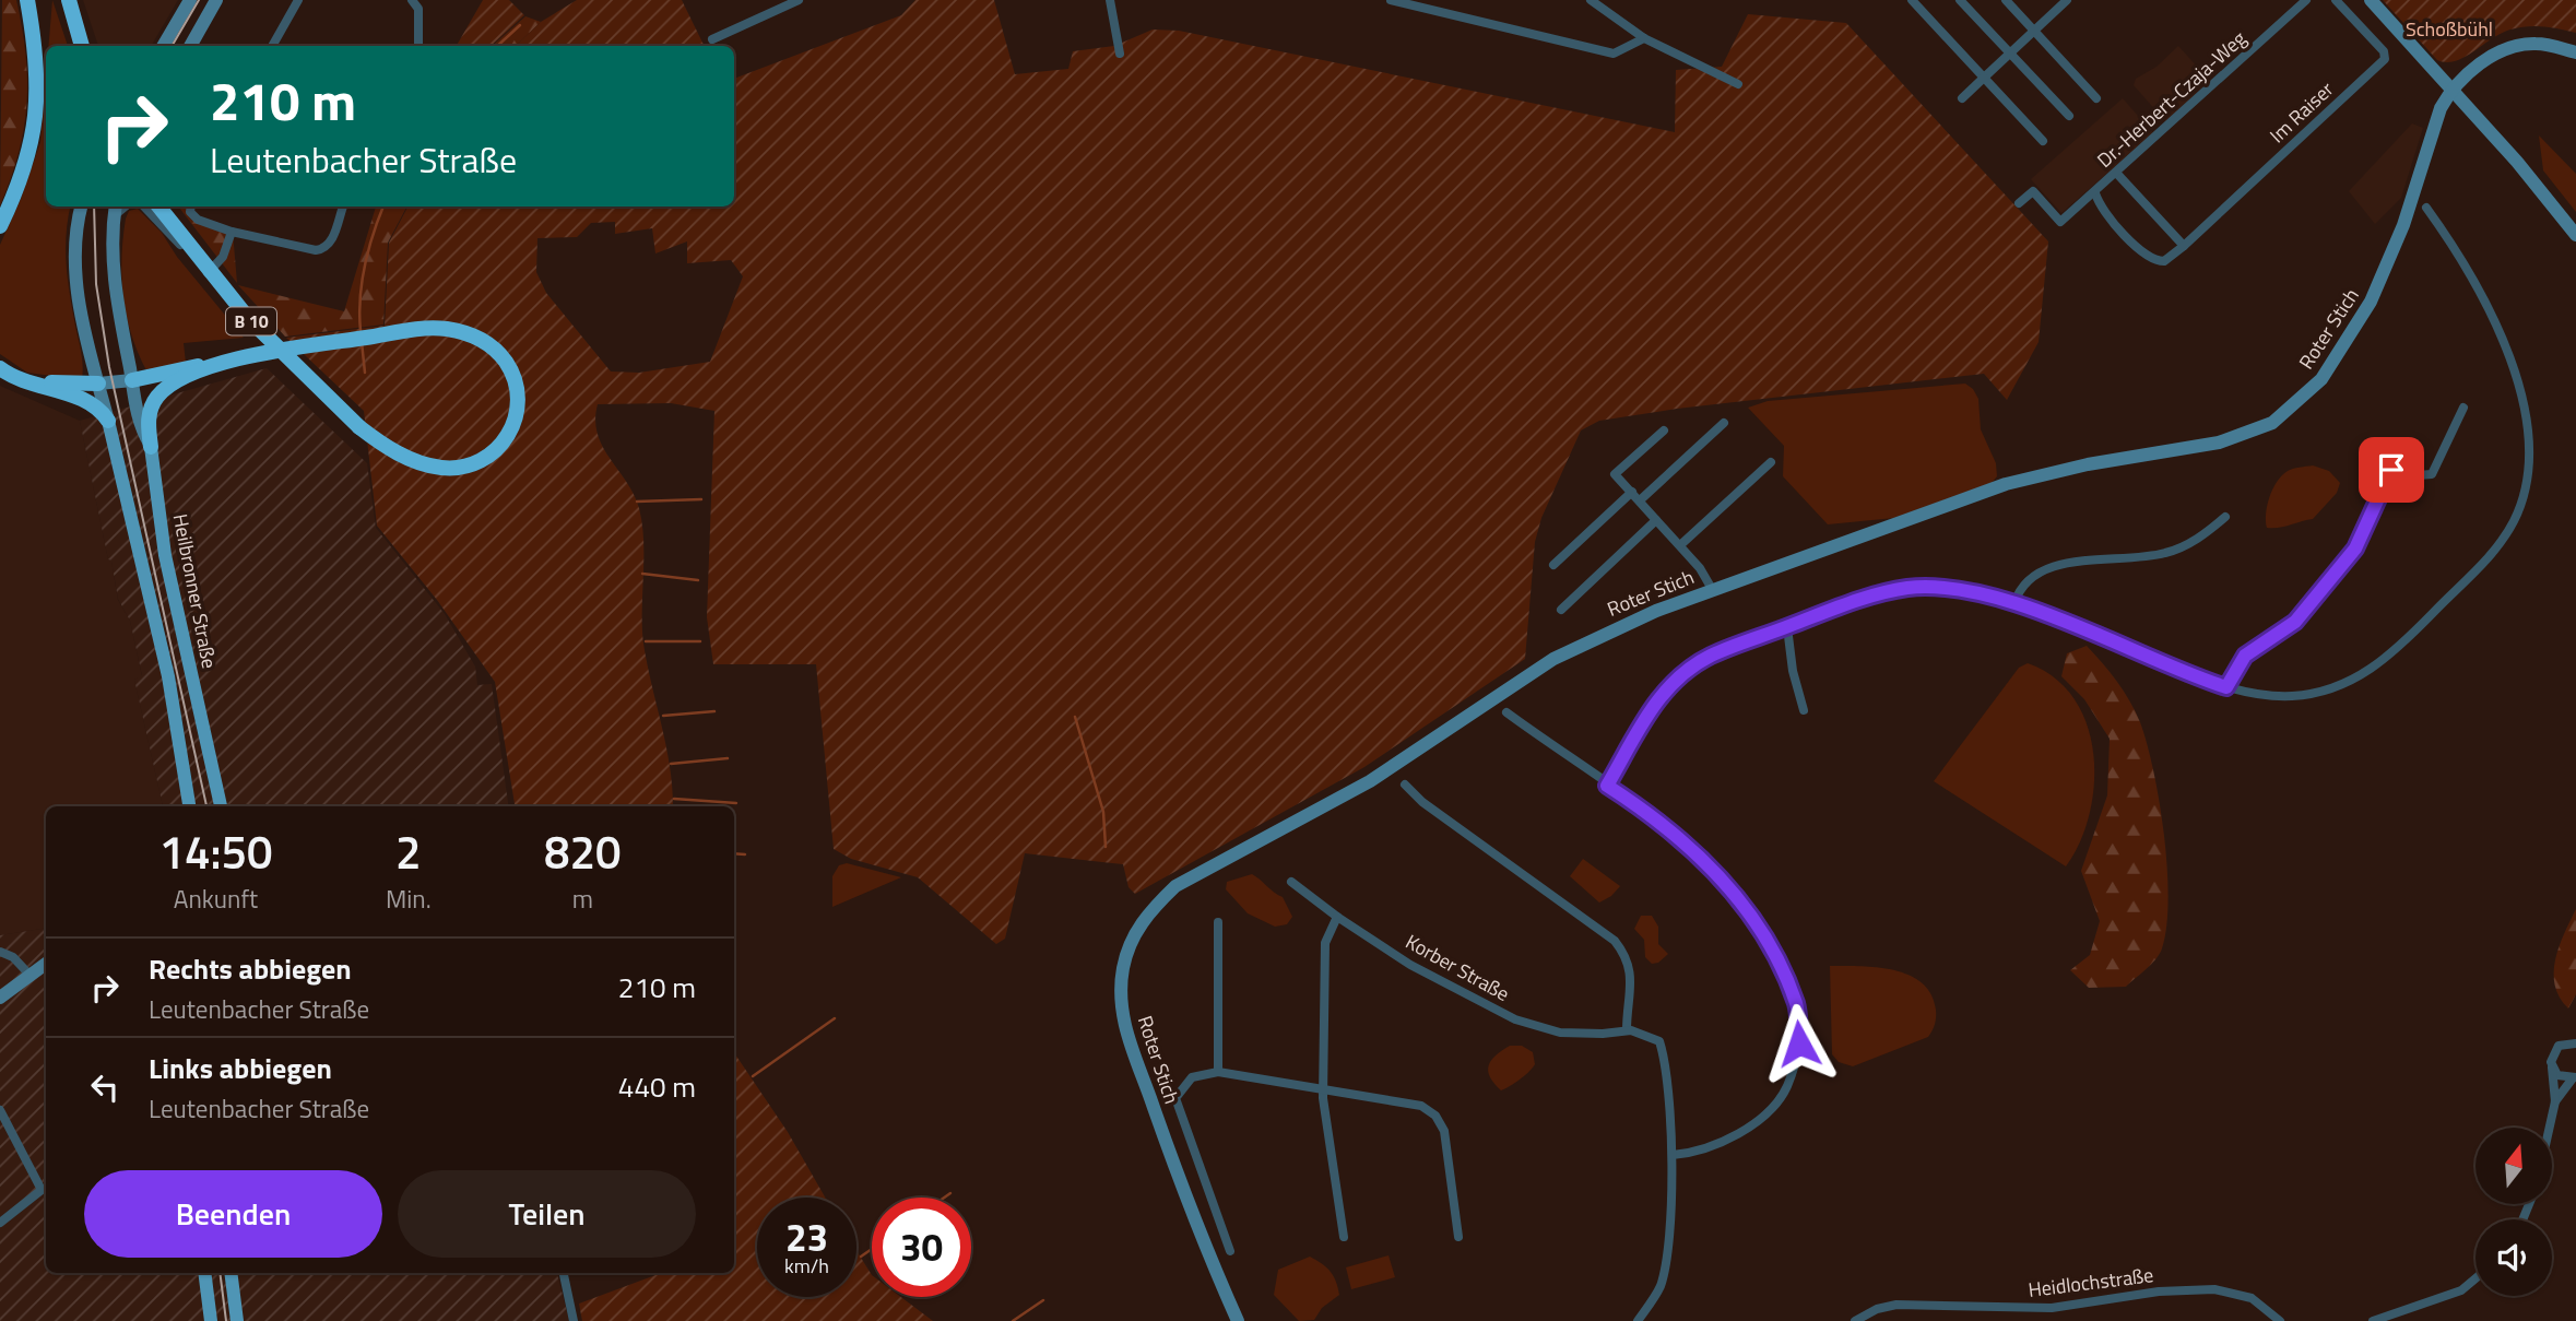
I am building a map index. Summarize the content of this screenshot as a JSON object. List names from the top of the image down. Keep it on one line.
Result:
{"streets":{"highway":["B 10"],"main road":["Heilbronner Straße"],"street":["Dr.-Herbert-Czaja-Weg","Im Raiser","Roter Stich","Korber Straße","Heidlochstraße"]},"crossings":[["Dr.-Herbert-Czaja-Weg","Im Raiser"],["B 10","Heilbronner Straße"]],"parks":["Schoßbühl"],"north":"top","page":{"turn":["210 m","Leutenbacher Straße"],"eta":["14:50","Ankunft","2","Min.","820","m"],"list":[{"name":"Rechts abbiegen","note":"Leutenbacher Straße","value":"210 m"},{"name":"Links abbiegen","note":"Leutenbacher Straße","value":"440 m"}],"buttons":["Beenden","Teilen"],"speed":"23 km/h","limit":"30"}}
